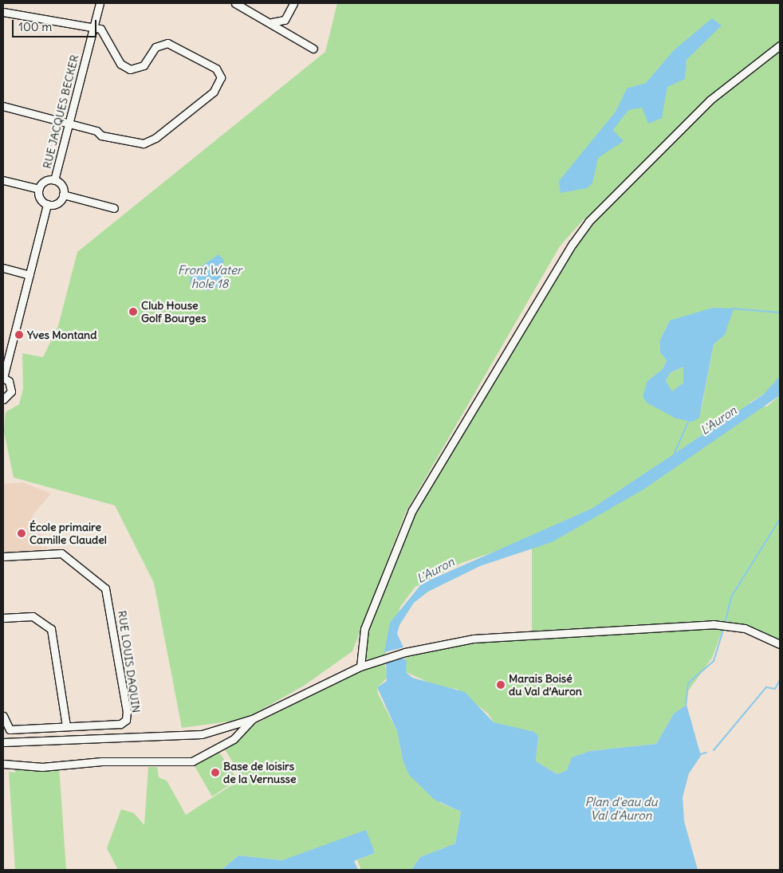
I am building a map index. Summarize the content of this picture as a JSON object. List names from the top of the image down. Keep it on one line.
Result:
{"streets":{"street":["RUE JACQUES BECKER","RUE LOUIS DAQUIN"]},"water":["Front Water hole 18","L'Auron","Plan d'eau du Val d'Auron"],"places":["Club House Golf Bourges","Yves Montand","École primaire Camille Claudel","Marais Boisé du Val d’Auron","Base de loisirs de la Vernusse"],"scale_bar":"100 m"}
